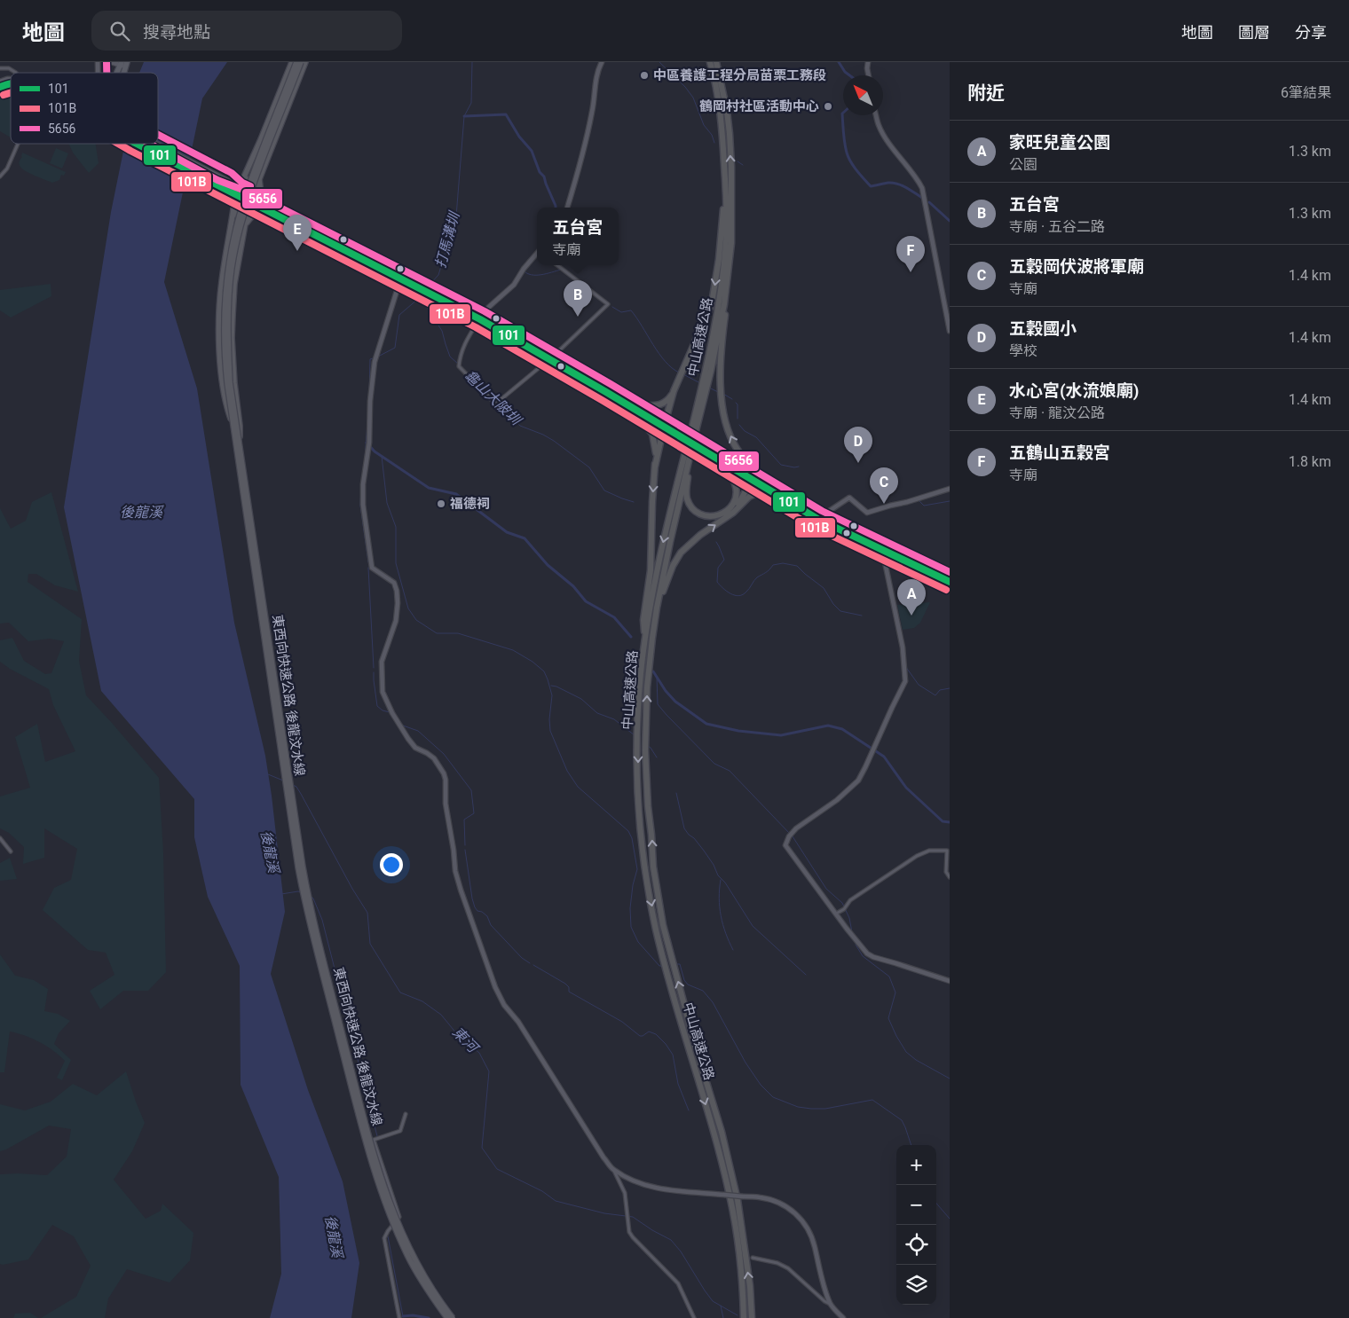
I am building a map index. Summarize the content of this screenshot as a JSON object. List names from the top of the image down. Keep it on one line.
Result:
{"streets":{"highway":["中山高速公路","東西向快速公路 後龍汶水線"]},"water":["打馬溝圳","龜山大陂圳","後龍溪","東河"],"places":["中區養護工程分局苗栗工務段","鶴岡村社區活動中心","福德祠"],"lines":["transit line 5656","transit line 101","transit line 101B"],"legend":["101","101B","5656"],"north":"top left","page":{"header":"地圖","search":"搜尋地點","nav":["地圖","圖層","分享"],"heading":["附近","6筆結果"],"list":[{"mark":"A","name":"家旺兒童公園","note":"公園","value":"1.3 km"},{"mark":"B","name":"五台宮","note":"寺廟 · 五谷二路","value":"1.3 km"},{"mark":"C","name":"五穀岡伏波將軍廟","note":"寺廟","value":"1.4 km"},{"mark":"D","name":"五穀國小","note":"學校","value":"1.4 km"},{"mark":"E","name":"水心宮(水流娘廟)","note":"寺廟 · 龍汶公路","value":"1.4 km"},{"mark":"F","name":"五鶴山五穀宮","note":"寺廟","value":"1.8 km"}],"popup":["五台宮","寺廟"],"pins":["E","F","B","D","C","A"],"map_buttons":["+","−"]}}
